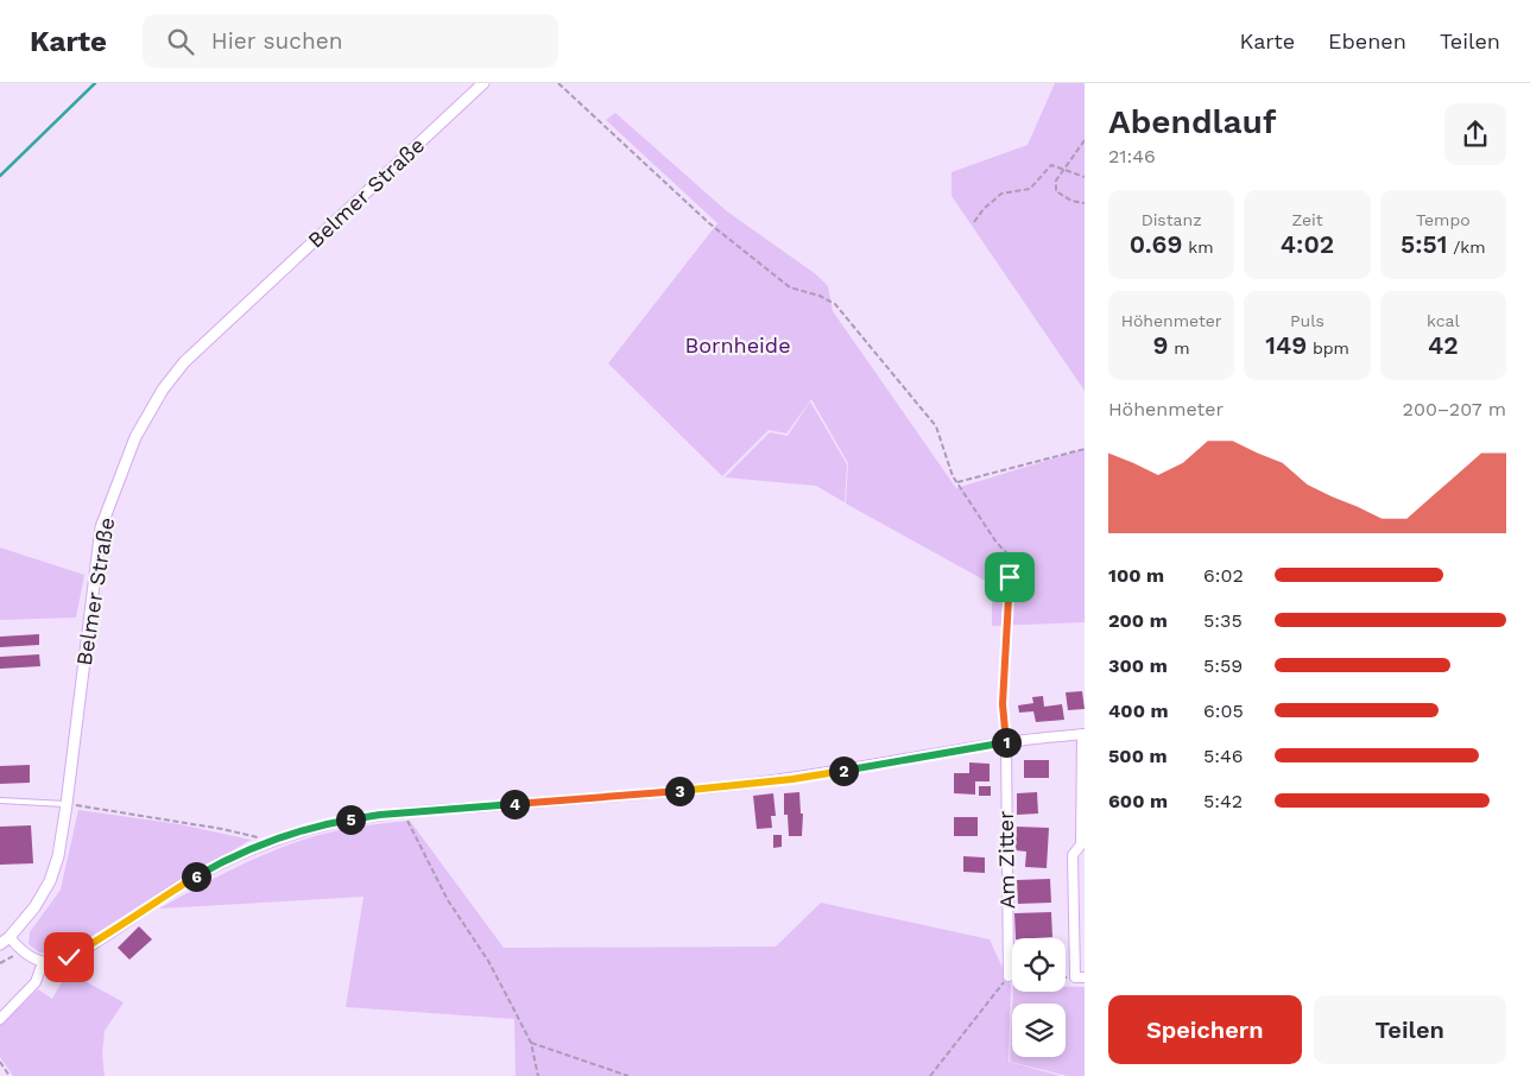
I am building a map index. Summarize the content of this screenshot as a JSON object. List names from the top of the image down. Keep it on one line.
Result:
{"streets":{"street":["Belmer Straße","Am Zitter"]},"parks":["Bornheide"],"page":{"header":"Karte","search":"Hier suchen","nav":["Karte","Ebenen","Teilen"],"heading":["Abendlauf","21:46"],"stats":[["Distanz","0.69 km"],["Zeit","4:02"],["Tempo","5:51 /km"],["Höhenmeter","9 m"],["Puls","149 bpm"],["kcal","42"]],"chart":["Höhenmeter","200–207 m"],"list":[{"name":"100 m","note":"6:02"},{"name":"200 m","note":"5:35"},{"name":"300 m","note":"5:59"},{"name":"400 m","note":"6:05"},{"name":"500 m","note":"5:46"},{"name":"600 m","note":"5:42"}],"pins":["1","2","3","4","5","6"],"buttons":["Speichern","Teilen"]}}
